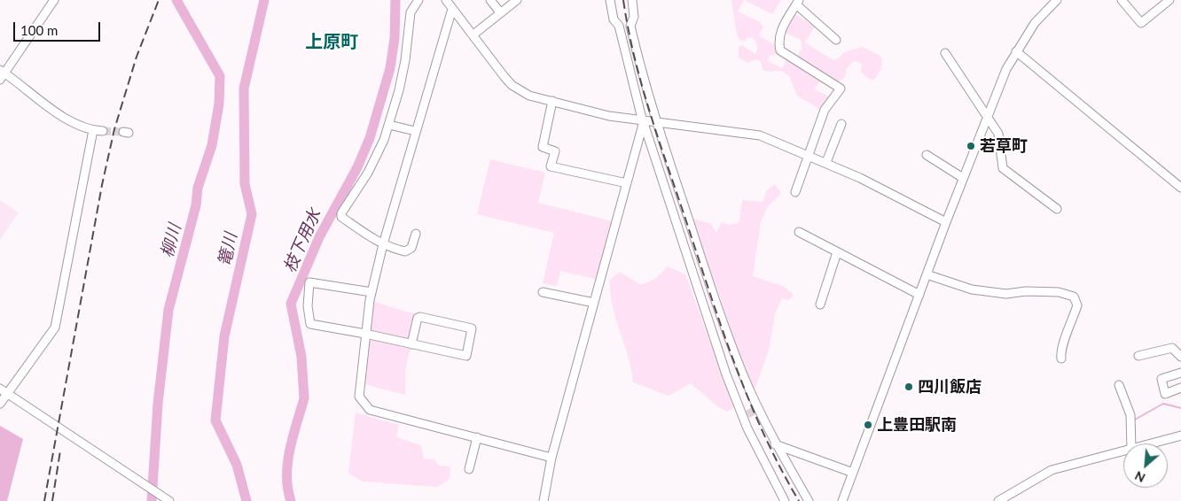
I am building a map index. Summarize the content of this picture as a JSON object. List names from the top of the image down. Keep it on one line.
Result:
{"districts":["上原町"],"water":["柳川","枝下用水","篭川"],"places":["若草町","四川飯店","上豊田駅南"],"scale_bar":"100 m","north":"bottom left"}
